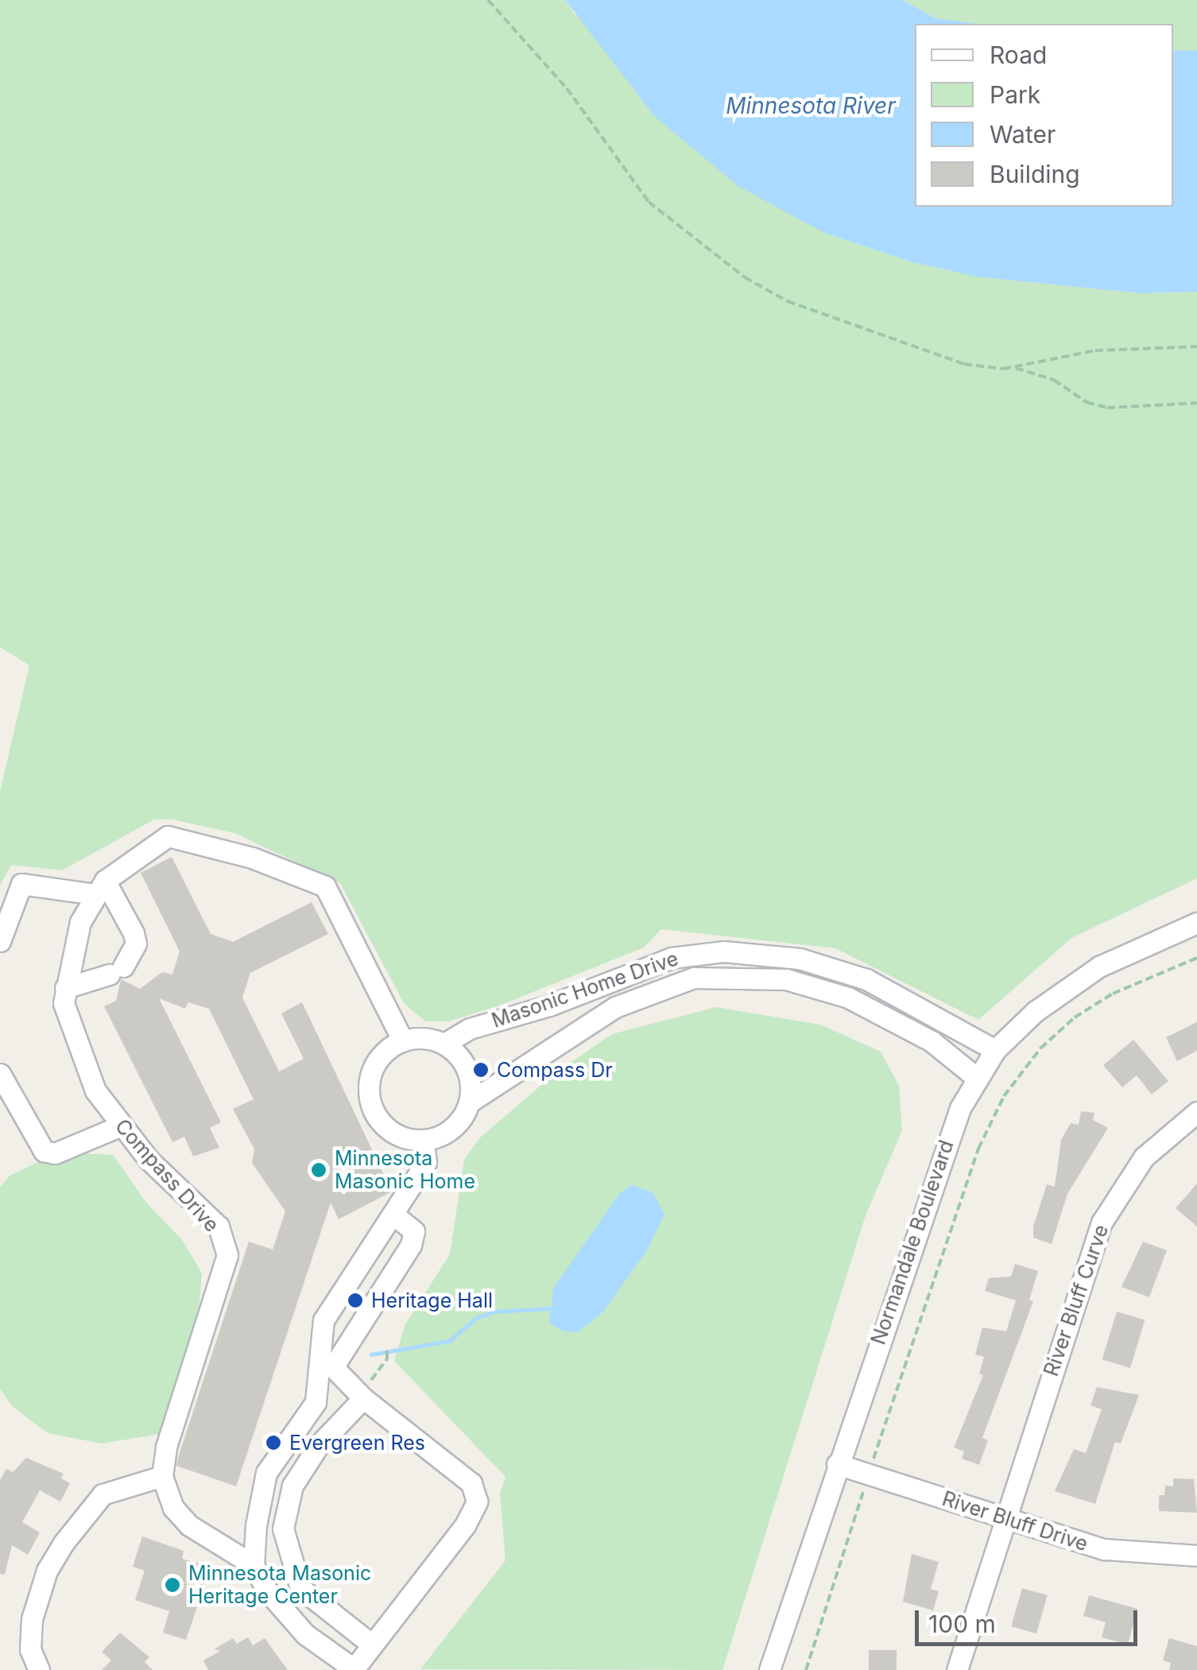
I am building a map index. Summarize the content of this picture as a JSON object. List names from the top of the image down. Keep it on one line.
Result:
{"streets":{"street":["Masonic Home Drive","Compass Drive","Normandale Boulevard","River Bluff Curve","River Bluff Drive"]},"crossings":[["Masonic Home Drive","Compass Drive"],["Masonic Home Drive","Normandale Boulevard"],["Normandale Boulevard","River Bluff Drive"],["River Bluff Curve","River Bluff Drive"]],"water":["Minnesota River"],"places":["Compass Dr","Minnesota Masonic Home","Heritage Hall","Evergreen Res","Minnesota Masonic Heritage Center"],"legend":["Road","Park","Water","Building"],"scale_bar":"100 m"}
